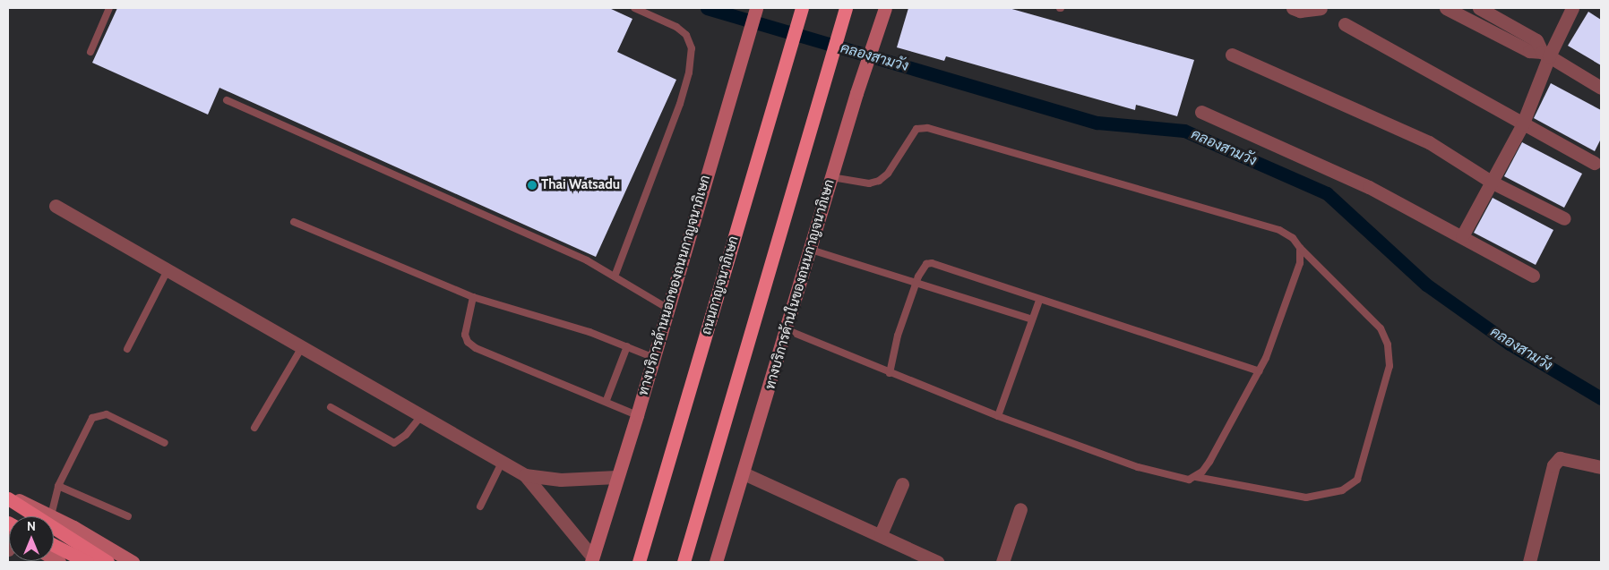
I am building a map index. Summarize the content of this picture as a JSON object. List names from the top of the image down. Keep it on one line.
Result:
{"streets":{"highway":["ถนนกาญจนาภิเษก"],"main road":["ทางบริการด้านในของถนนกาญจนาภิเษก","ทางบริการด้านนอกของถนนกาญจนาภิเษก"]},"water":["คลองสามวัง"],"places":["Thai Watsadu"],"north":"top"}
